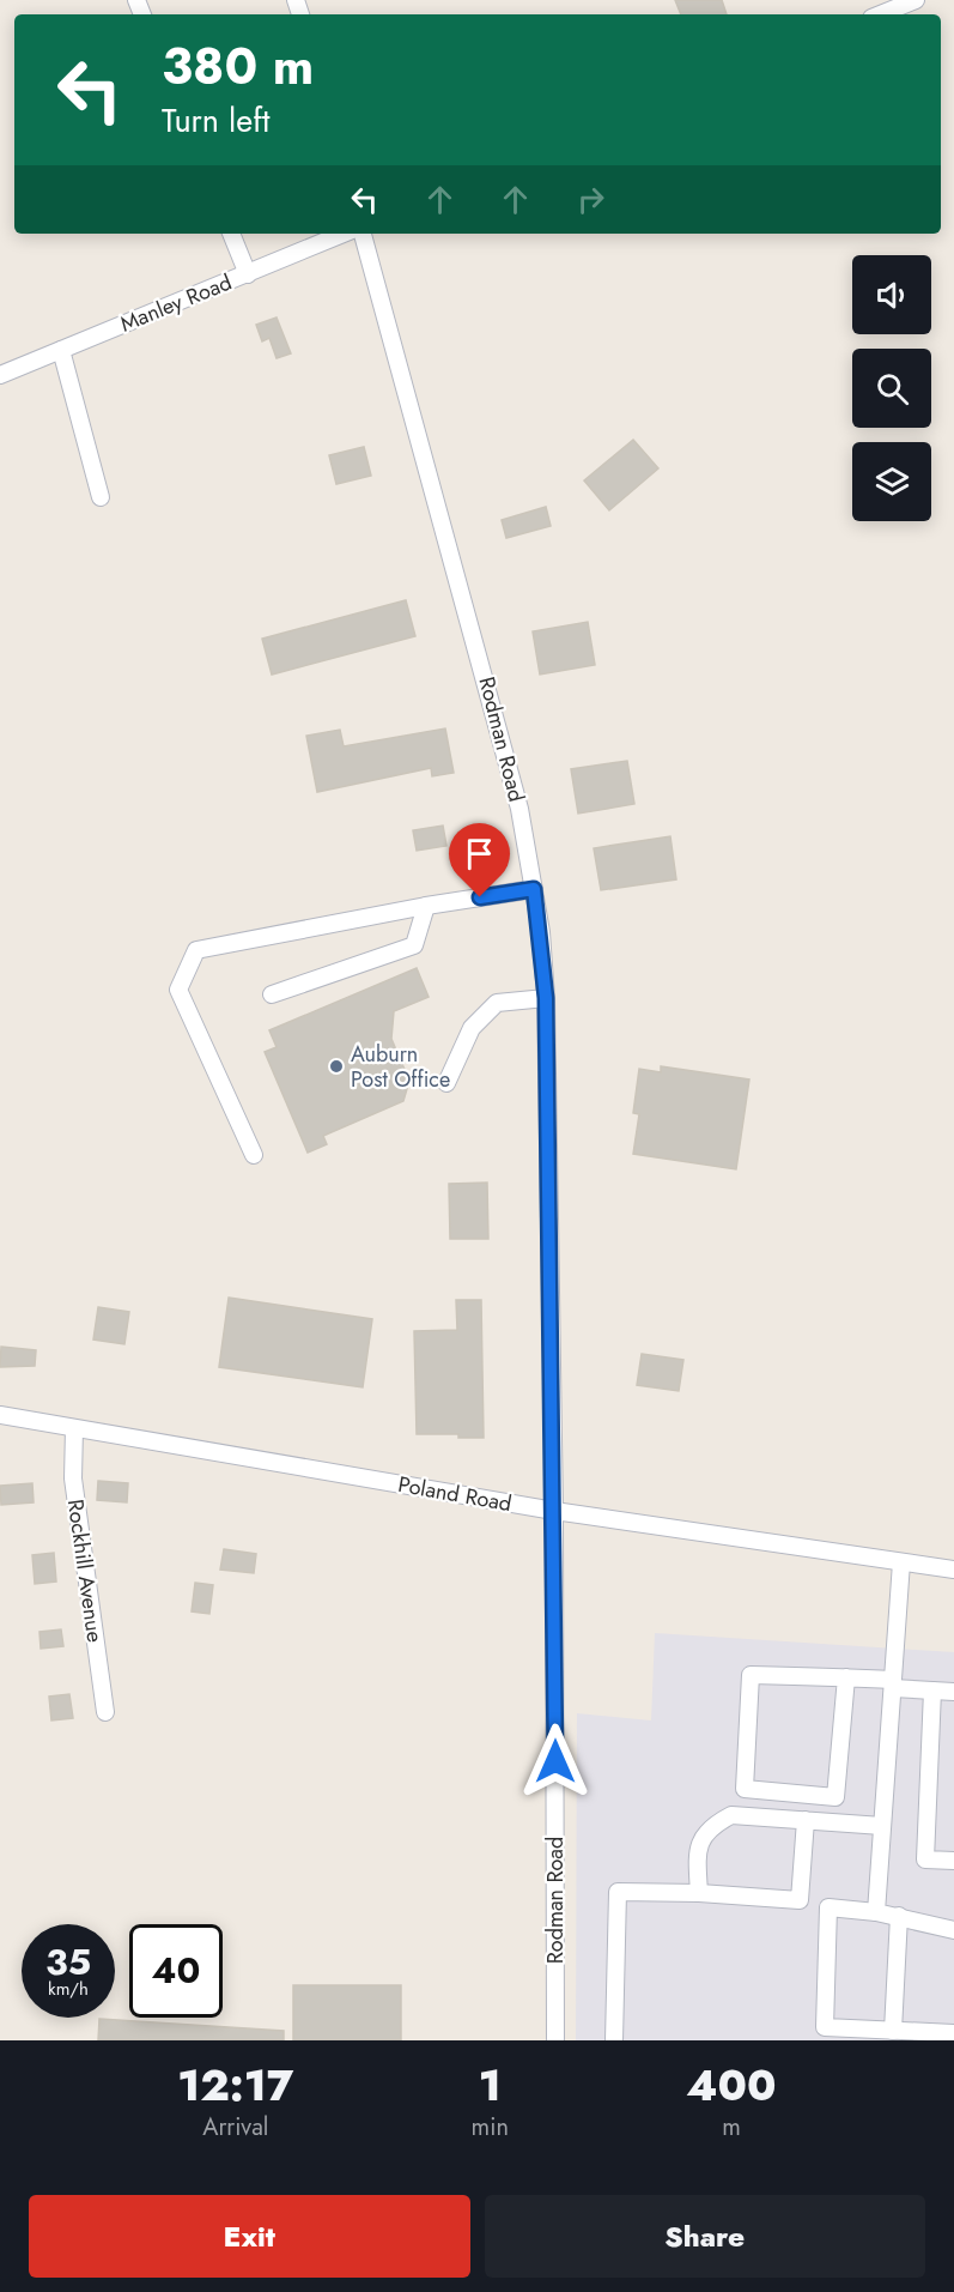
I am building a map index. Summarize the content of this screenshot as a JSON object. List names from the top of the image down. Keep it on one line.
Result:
{"streets":{"street":["Manley Road","Rodman Road","Poland Road","Rockhill Avenue"]},"crossings":[["Rodman Road","Poland Road"],["Poland Road","Rockhill Avenue"]],"places":["Auburn Post Office"],"page":{"turn":["380 m","Turn left"],"speed":"35 km/h","limit":"40","eta":["12:17","Arrival","1","min","400","m"],"buttons":["Exit","Share"]}}
